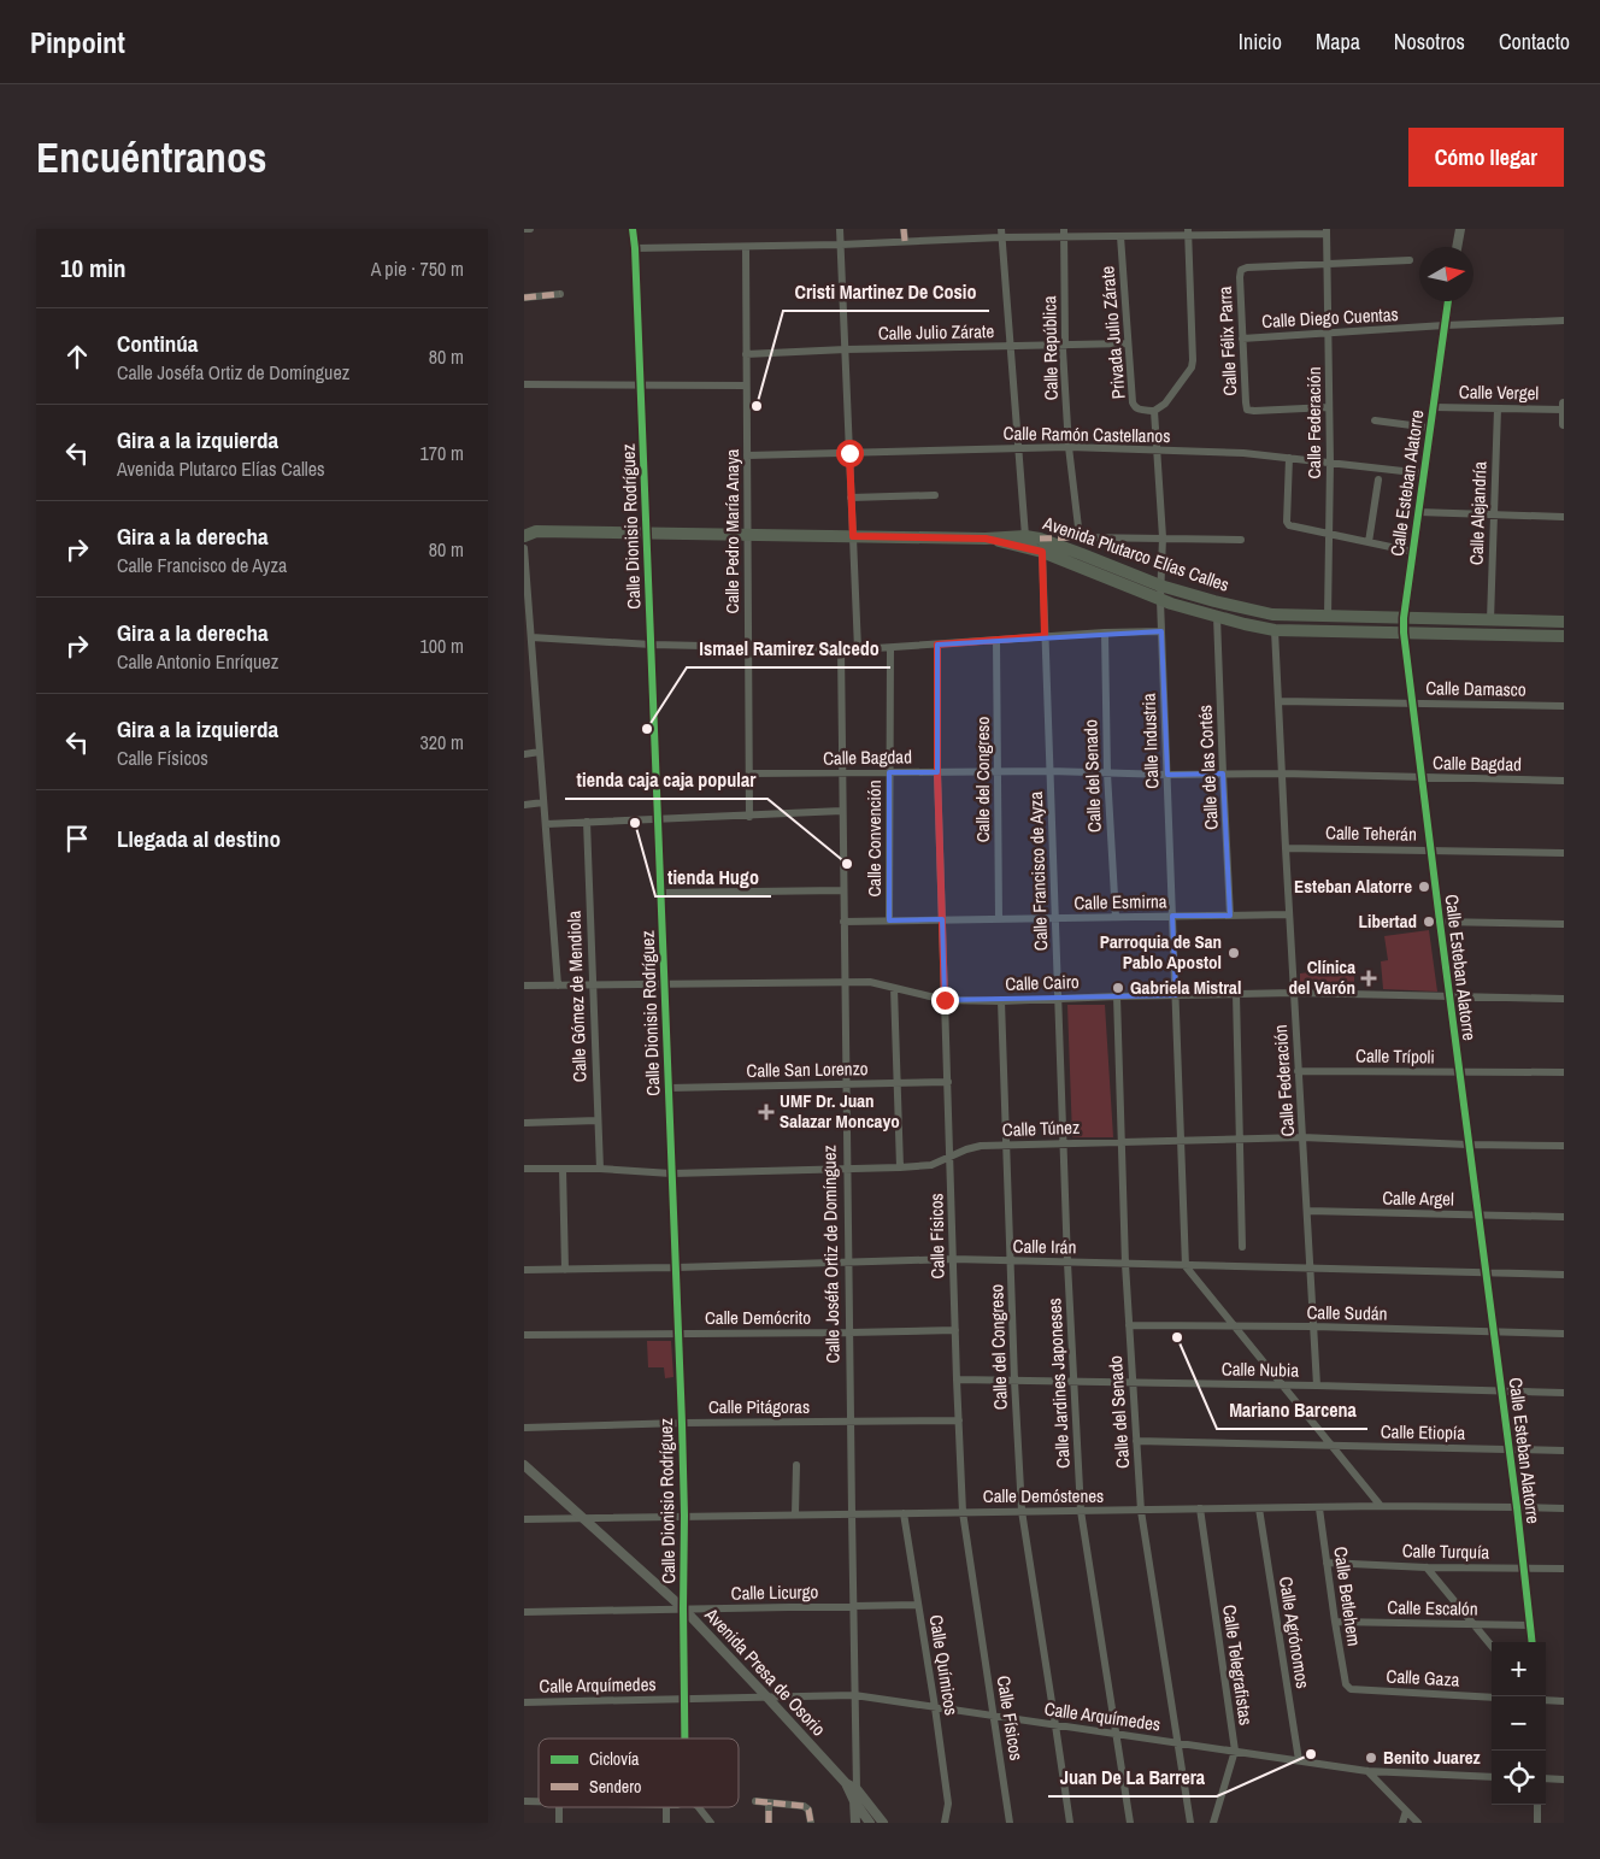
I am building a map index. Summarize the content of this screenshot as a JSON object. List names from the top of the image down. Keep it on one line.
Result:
{"streets":{"main road":["Avenida Plutarco Elías Calles"],"street":["Calle Diego Cuentas","Calle Julio Zárate","Privada Julio Zárate","Calle Félix Parra","Calle República","Calle Vergel","Calle Federación","Calle Ramón Castellanos","Calle Esteban Alatorre","Calle Alejandría","Calle Dionisio Rodríguez","Calle Pedro María Anaya","Calle Damasco","Calle Industria","Calle Bagdad","Calle de las Cortés","Calle del Senado","Calle del Congreso","Calle Teherán","Calle Convención","Calle Francisco de Ayza","Calle Esmirna","Calle Cairo","Calle Gómez de Mendiola","Calle Trípoli","Calle San Lorenzo","Calle Túnez","Calle Argel","Calle Físicos","Calle Irán","Calle Joséfa Ortiz de Domínguez","Calle Sudán","Calle Demócrito","Calle Nubia","Calle Jardines Japoneses","Calle Pitágoras","Calle Etiopía","Calle Demóstenes","Calle Turquía","Calle Licurgo","Calle Betlehem","Calle Escalón","Calle Agrónomos","Calle Químicos","Calle Telegrafistas","Avenida Presa de Osorio","Calle Gaza","Calle Arquímedes"]},"crossings":[["Calle Diego Cuentas","Calle Félix Parra"],["Calle Diego Cuentas","Calle Federación"],["Calle Diego Cuentas","Calle Esteban Alatorre"],["Calle Julio Zárate","Privada Julio Zárate"],["Calle Julio Zárate","Calle República"],["Calle Julio Zárate","Calle Pedro María Anaya"],["Privada Julio Zárate","Calle Industria"],["Calle Félix Parra","Calle Federación"],["Calle República","Calle Ramón Castellanos"],["Calle República","Calle Industria"],["Calle Vergel","Calle Esteban Alatorre"],["Calle Vergel","Calle Alejandría"],["Calle Federación","Calle Ramón Castellanos"],["Calle Federación","Avenida Plutarco Elías Calles"],["Calle Federación","Calle Damasco"],["Calle Federación","Calle Bagdad"],["Calle Federación","Calle Teherán"],["Calle Federación","Calle Esmirna"],["Calle Federación","Calle Cairo"],["Calle Federación","Calle Trípoli"],["Calle Federación","Calle Túnez"],["Calle Federación","Calle Argel"],["Calle Federación","Calle Irán"],["Calle Federación","Calle Sudán"],["Calle Federación","Calle Nubia"],["Calle Ramón Castellanos","Calle Esteban Alatorre"],["Calle Ramón Castellanos","Calle Pedro María Anaya"],["Calle Ramón Castellanos","Calle Industria"],["Calle Esteban Alatorre","Avenida Plutarco Elías Calles"],["Calle Esteban Alatorre","Calle Damasco"],["Calle Esteban Alatorre","Calle Bagdad"],["Calle Esteban Alatorre","Calle Teherán"],["Calle Esteban Alatorre","Calle Cairo"],["Calle Esteban Alatorre","Calle Trípoli"],["Calle Esteban Alatorre","Calle Túnez"],["Calle Esteban Alatorre","Calle Argel"],["Calle Esteban Alatorre","Calle Irán"],["Calle Esteban Alatorre","Calle Sudán"],["Calle Esteban Alatorre","Calle Nubia"],["Calle Esteban Alatorre","Calle Etiopía"],["Calle Esteban Alatorre","Calle Demóstenes"],["Calle Esteban Alatorre","Calle Turquía"],["Calle Esteban Alatorre","Calle Escalón"],["Calle Alejandría","Avenida Plutarco Elías Calles"],["Calle Dionisio Rodríguez","Avenida Plutarco Elías Calles"],["Calle Dionisio Rodríguez","Calle Cairo"],["Calle Dionisio Rodríguez","Calle San Lorenzo"],["Calle Dionisio Rodríguez","Calle Túnez"],["Calle Dionisio Rodríguez","Calle Irán"],["Calle Dionisio Rodríguez","Calle Demócrito"],["Calle Dionisio Rodríguez","Calle Pitágoras"],["Calle Dionisio Rodríguez","Calle Demóstenes"],["Calle Dionisio Rodríguez","Calle Licurgo"],["Calle Dionisio Rodríguez","Avenida Presa de Osorio"],["Calle Dionisio Rodríguez","Calle Arquímedes"],["Calle Pedro María Anaya","Avenida Plutarco Elías Calles"],["Calle Pedro María Anaya","Calle Bagdad"],["Avenida Plutarco Elías Calles","Calle Industria"],["Avenida Plutarco Elías Calles","Calle de las Cortés"],["Avenida Plutarco Elías Calles","Calle Francisco de Ayza"],["Calle Industria","Calle Bagdad"],["Calle Industria","Calle Esmirna"],["Calle Industria","Calle Cairo"],["Calle Industria","Calle Túnez"],["Calle Industria","Calle Irán"],["Calle Bagdad","Calle de las Cortés"],["Calle Bagdad","Calle del Senado"],["Calle Bagdad","Calle del Congreso"],["Calle Bagdad","Calle Convención"],["Calle Bagdad","Calle Francisco de Ayza"],["Calle Bagdad","Calle Físicos"],["Calle Bagdad","Calle Joséfa Ortiz de Domínguez"],["Calle de las Cortés","Calle Esmirna"],["Calle del Senado","Calle Esmirna"],["Calle del Senado","Calle Cairo"],["Calle del Senado","Calle Túnez"],["Calle del Senado","Calle Irán"],["Calle del Senado","Calle Sudán"],["Calle del Senado","Calle Nubia"],["Calle del Senado","Calle Etiopía"],["Calle del Senado","Calle Demóstenes"],["Calle del Senado","Calle Arquímedes"],["Calle del Congreso","Calle Esmirna"],["Calle del Congreso","Calle Cairo"],["Calle del Congreso","Calle Túnez"],["Calle del Congreso","Calle Irán"],["Calle del Congreso","Calle Nubia"],["Calle del Congreso","Calle Demóstenes"],["Calle del Congreso","Calle Arquímedes"],["Calle Convención","Calle Esmirna"],["Calle Francisco de Ayza","Calle Esmirna"],["Calle Francisco de Ayza","Calle Cairo"],["Calle Francisco de Ayza","Calle Túnez"],["Calle Francisco de Ayza","Calle Irán"],["Calle Francisco de Ayza","Calle Jardines Japoneses"],["Calle Esmirna","Calle Físicos"],["Calle Esmirna","Calle Joséfa Ortiz de Domínguez"],["Calle Cairo","Calle Gómez de Mendiola"],["Calle Cairo","Calle Físicos"],["Calle Cairo","Calle Joséfa Ortiz de Domínguez"],["Calle Gómez de Mendiola","Calle Túnez"],["Calle San Lorenzo","Calle Físicos"],["Calle San Lorenzo","Calle Joséfa Ortiz de Domínguez"],["Calle Túnez","Calle Físicos"],["Calle Túnez","Calle Joséfa Ortiz de Domínguez"],["Calle Físicos","Calle Irán"],["Calle Físicos","Calle Demócrito"],["Calle Físicos","Calle Nubia"],["Calle Físicos","Calle Pitágoras"],["Calle Físicos","Calle Demóstenes"],["Calle Físicos","Calle Arquímedes"],["Calle Irán","Calle Joséfa Ortiz de Domínguez"],["Calle Irán","Calle Jardines Japoneses"],["Calle Joséfa Ortiz de Domínguez","Calle Demócrito"],["Calle Joséfa Ortiz de Domínguez","Calle Pitágoras"],["Calle Joséfa Ortiz de Domínguez","Calle Demóstenes"],["Calle Joséfa Ortiz de Domínguez","Calle Licurgo"],["Calle Joséfa Ortiz de Domínguez","Avenida Presa de Osorio"],["Calle Joséfa Ortiz de Domínguez","Calle Arquímedes"],["Calle Nubia","Calle Jardines Japoneses"],["Calle Jardines Japoneses","Calle Demóstenes"],["Calle Jardines Japoneses","Calle Arquímedes"],["Calle Demóstenes","Calle Betlehem"],["Calle Demóstenes","Calle Agrónomos"],["Calle Demóstenes","Calle Químicos"],["Calle Demóstenes","Calle Telegrafistas"],["Calle Demóstenes","Avenida Presa de Osorio"],["Calle Turquía","Calle Betlehem"],["Calle Licurgo","Calle Químicos"],["Calle Licurgo","Avenida Presa de Osorio"],["Calle Betlehem","Calle Escalón"],["Calle Betlehem","Calle Gaza"],["Calle Agrónomos","Calle Arquímedes"],["Calle Químicos","Calle Arquímedes"],["Calle Telegrafistas","Calle Arquímedes"],["Avenida Presa de Osorio","Calle Arquímedes"]],"places":{"other":["Cristi Martinez De Cosio","Ismael Ramirez Salcedo","tienda Hugo","tienda caja caja popular","Esteban Alatorre","Libertad","Parroquia de San Pablo Apostol","Gabriela Mistral","Mariano Barcena","Juan De La Barrera","Benito Juarez"],"health":["Clínica del Varón","UMF Dr. Juan Salazar Moncayo"]},"legend":["Ciclovía","Sendero"],"north":"right","page":{"header":"Pinpoint","nav":["Inicio","Mapa","Nosotros","Contacto"],"buttons":"Cómo llegar","title":"Encuéntranos","heading":["10 min","A pie · 750 m"],"list":[["Continúa","Calle Joséfa Ortiz de Domínguez","80 m"],["Gira a la izquierda","Avenida Plutarco Elías Calles","170 m"],["Gira a la derecha","Calle Francisco de Ayza","80 m"],["Gira a la derecha","Calle Antonio Enríquez","100 m"],["Gira a la izquierda","Calle Físicos","320 m"],"Llegada al destino"],"map_buttons":["+","−"]}}
